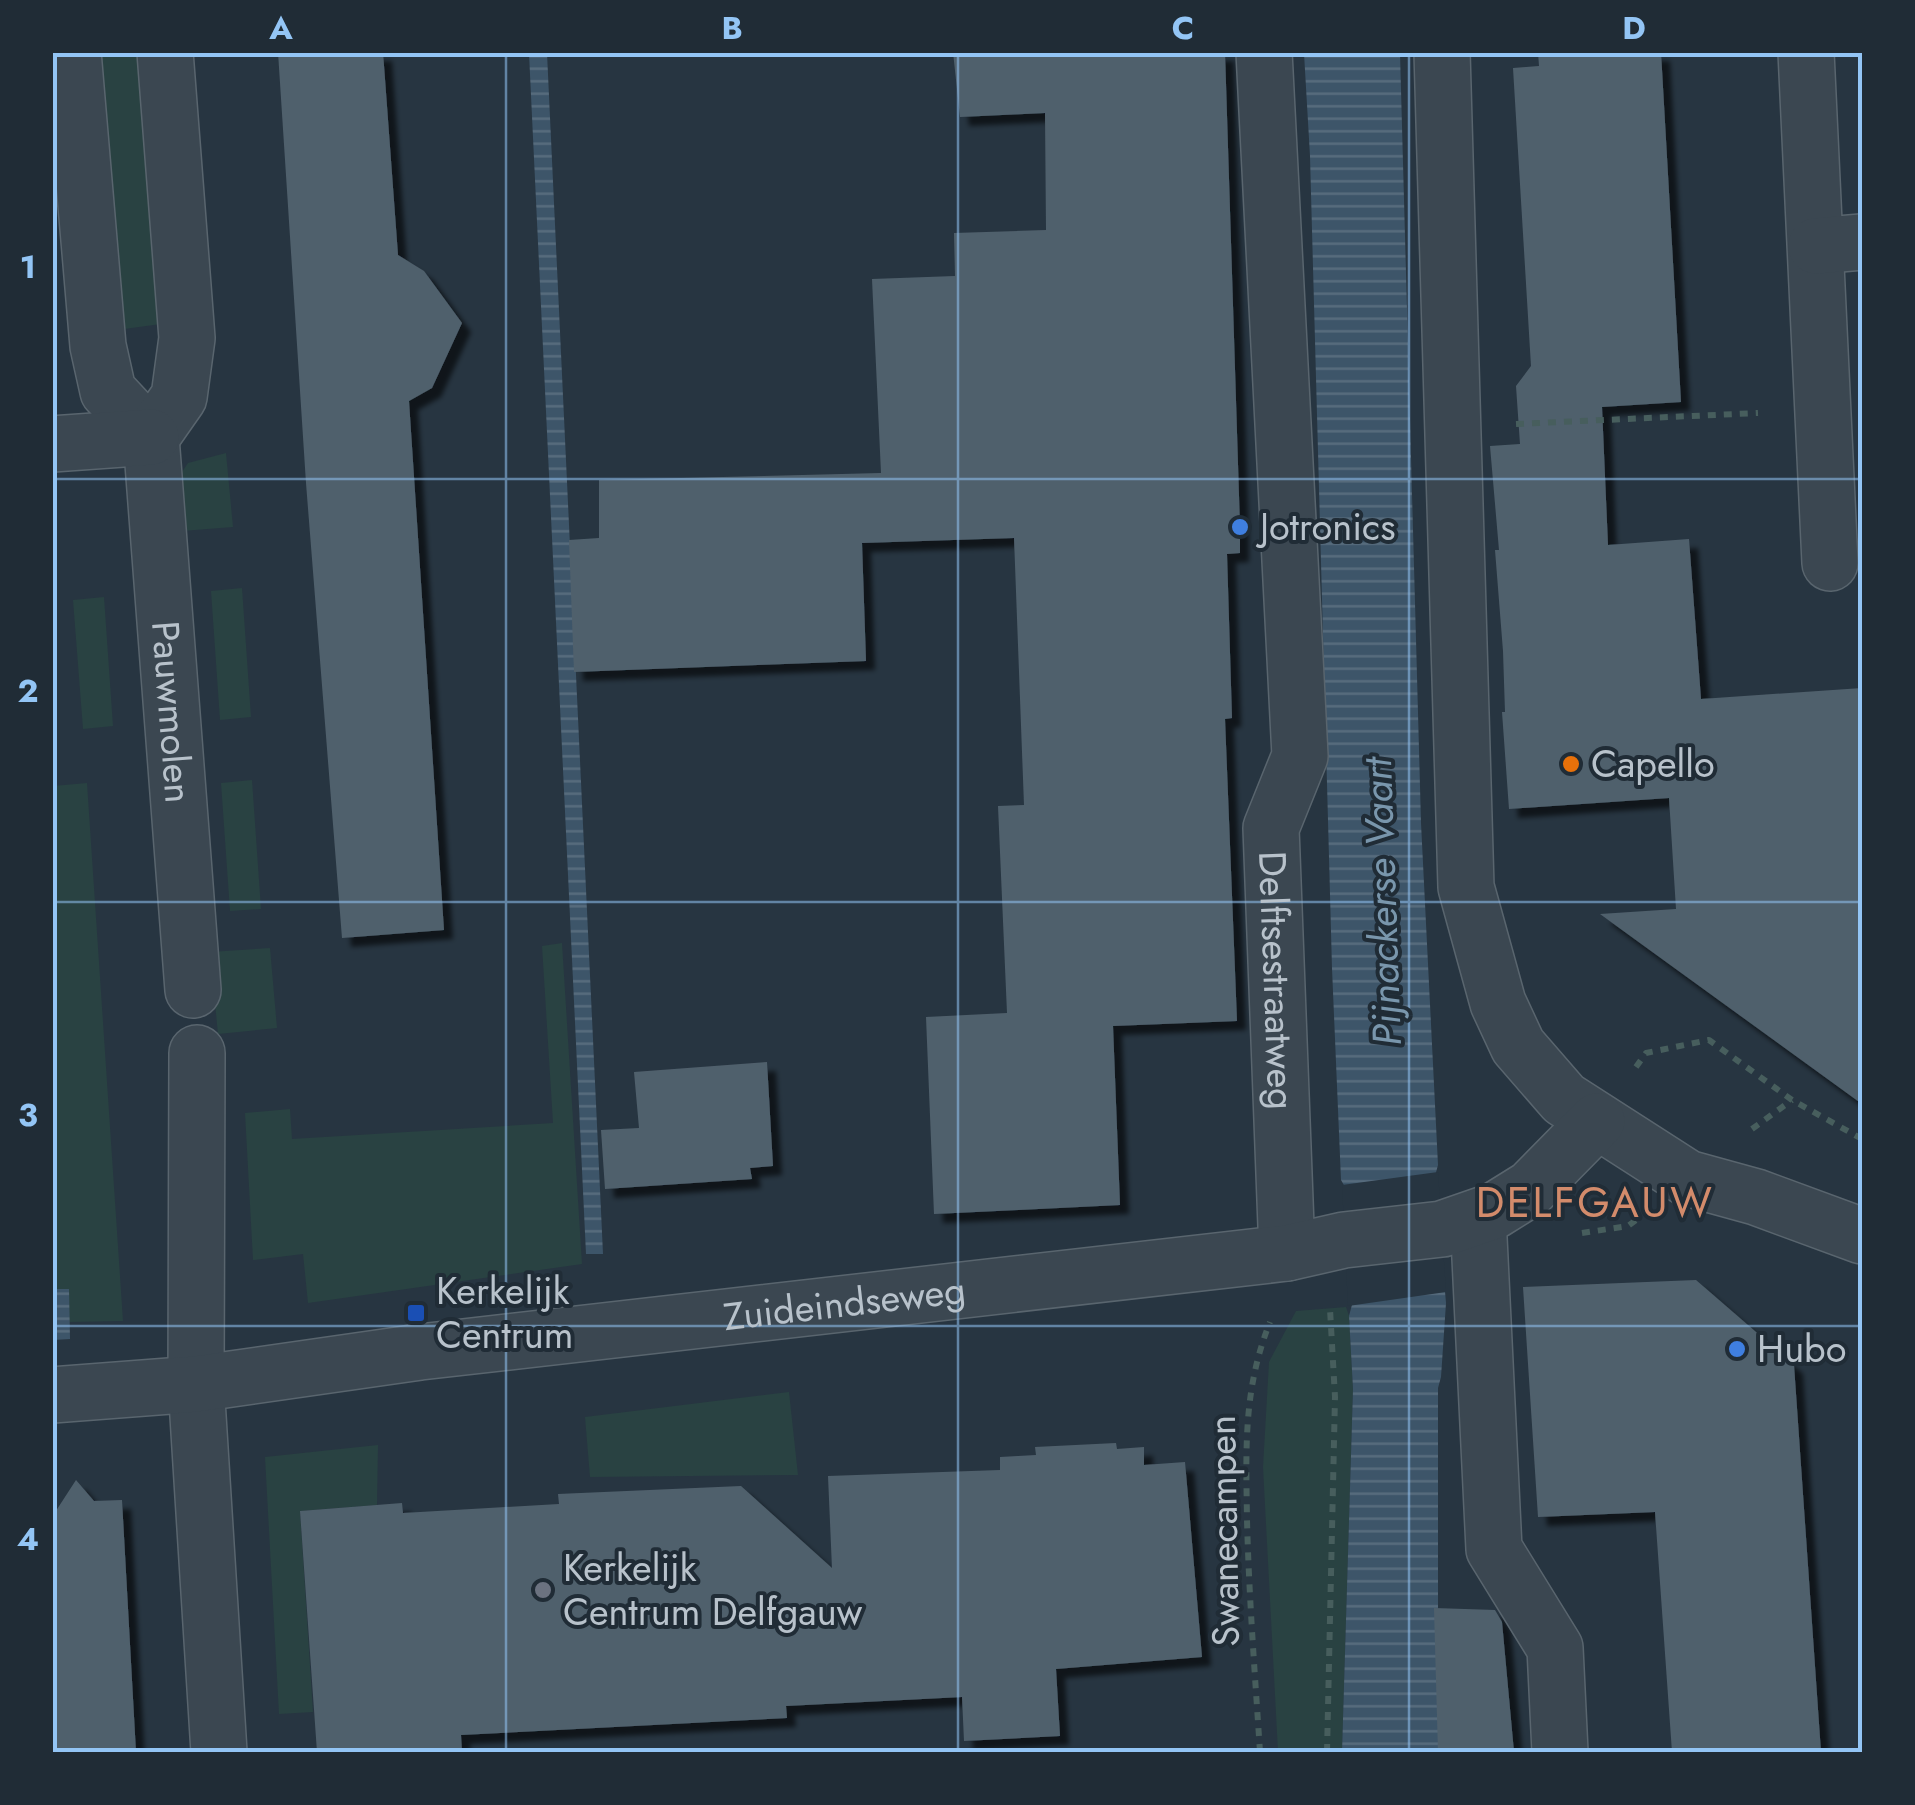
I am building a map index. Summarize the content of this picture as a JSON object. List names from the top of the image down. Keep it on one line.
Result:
{"streets":{"street":["Pauwmolen","Delftsestraatweg","Zuideindseweg"],"path":["Swanecampen"]},"crossings":[["Delftsestraatweg","Zuideindseweg"],["Delftsestraatweg","Swanecampen"],["Zuideindseweg","Swanecampen"]],"districts":["DELFGAUW"],"water":["Pijnackerse Vaart"],"places":{"other":["Jotronics","Capello","Hubo","Kerkelijk Centrum Delfgauw"],"transit":["Kerkelijk Centrum"]},"grid":{"columns":["A","B","C","D"],"rows":["1","2","3","4"]}}
